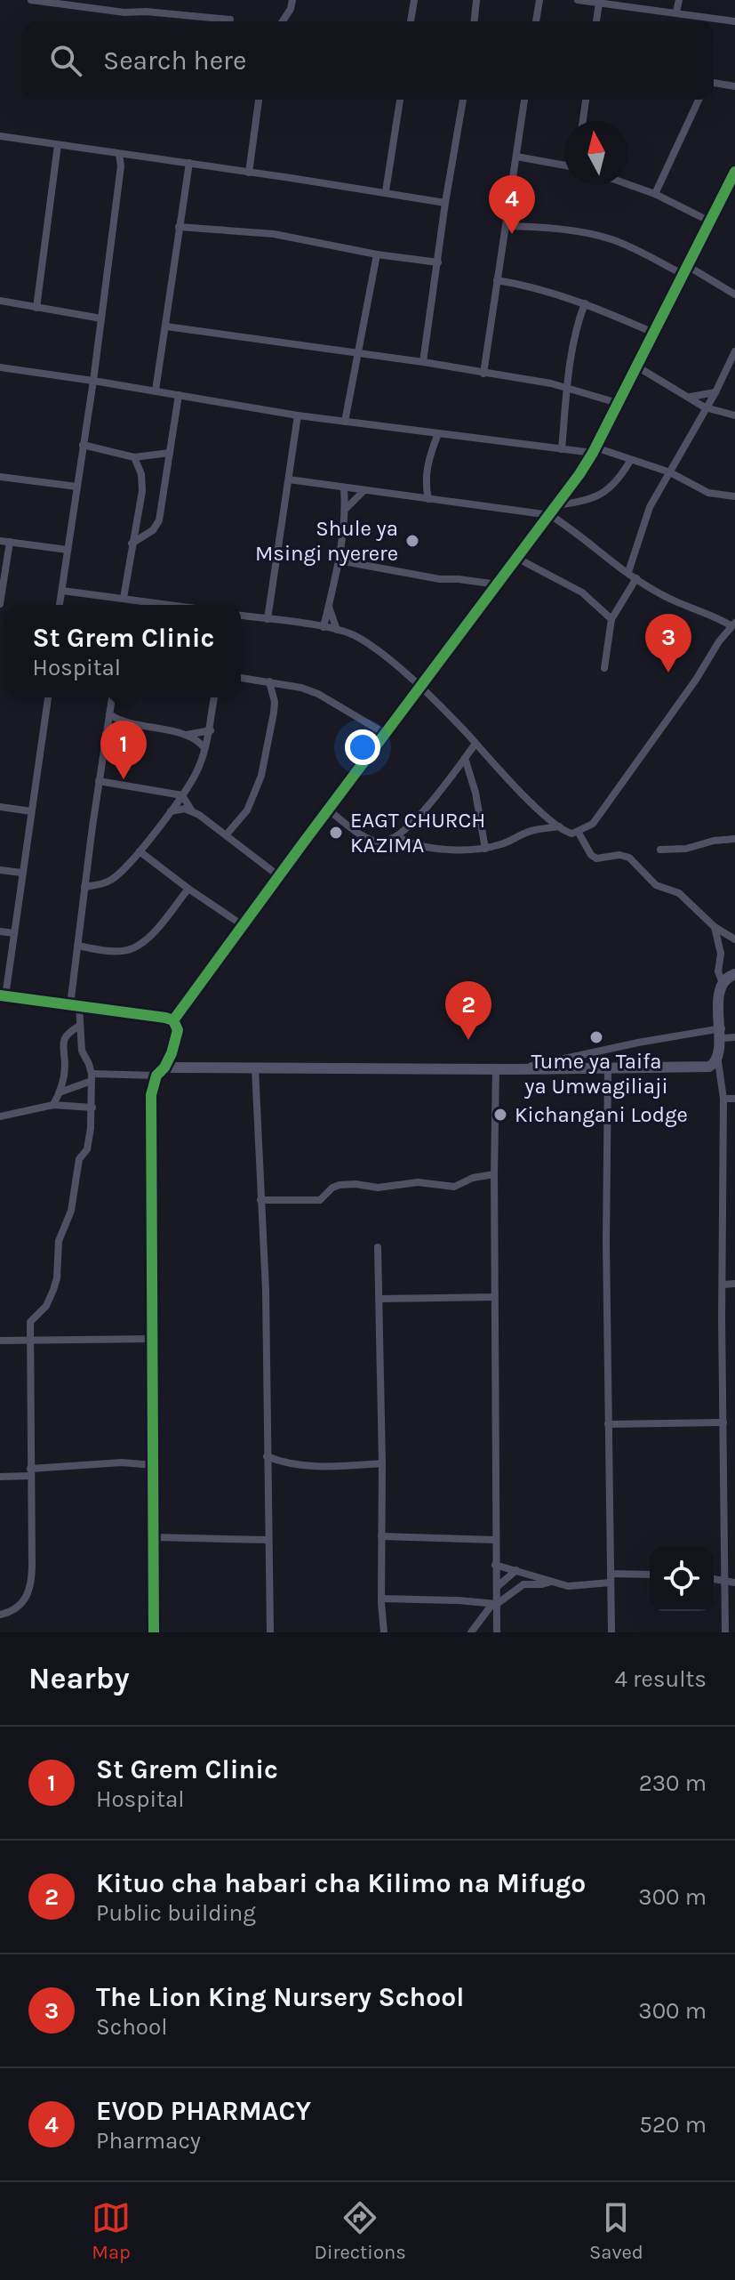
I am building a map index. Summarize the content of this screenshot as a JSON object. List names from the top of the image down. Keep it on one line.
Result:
{"places":["Shule ya Msingi nyerere","EAGT CHURCH KAZIMA","Tume ya Taifa ya Umwagiliaji","Kichangani Lodge"],"north":"top","page":{"search":"Search here","pins":["4","3","1","2"],"popup":["St Grem Clinic","Hospital"],"heading":["Nearby","4 results"],"list":[{"mark":"1","name":"St Grem Clinic","note":"Hospital","value":"230 m"},{"mark":"2","name":"Kituo cha habari cha Kilimo na Mifugo","note":"Public building","value":"300 m"},{"mark":"3","name":"The Lion King Nursery School","note":"School","value":"300 m"},{"mark":"4","name":"EVOD PHARMACY","note":"Pharmacy","value":"520 m"}],"nav":["Map","Directions","Saved"]}}
